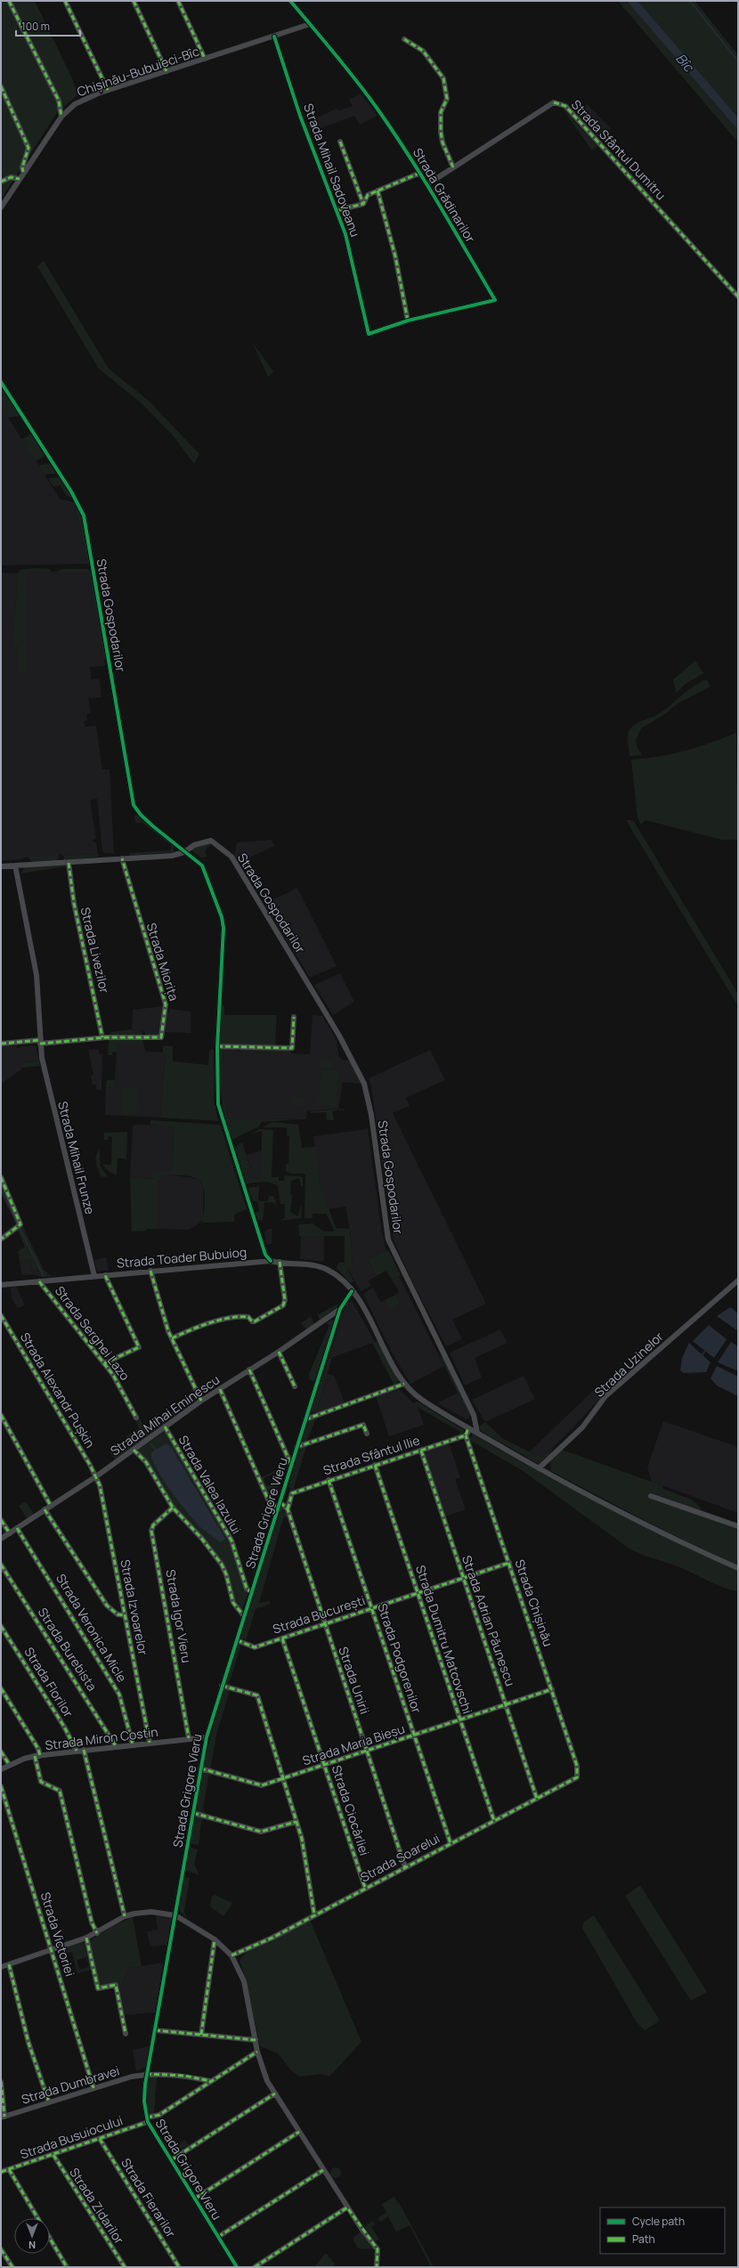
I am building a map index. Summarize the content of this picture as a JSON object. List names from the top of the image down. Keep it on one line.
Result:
{"streets":{"street":["Chișinău-Bubuieci-Bîc","Strada Sfântul Dumitru","Strada Mihail Sadoveanu","Strada Grădinarilor","Strada Gospodarilor","Strada Livezilor","Strada Miorița","Strada Mihail Frunze","Strada Toader Bubuiog","Strada Serghei Lazo","Strada Uzinelor","Strada Alexandr Pușkin","Strada Mihai Eminescu","Strada Sfântul Ilie","Strada Valea Iazului","Strada Grigore Vieru","Strada Chișinău","Strada Izvoarelor","Strada București","Strada Igor Vieru","Strada Adrian Păunescu","Strada Veronica Micle","Strada Dumitru Matcovschi","Strada Burebista","Strada Podgorenilor","Strada Unirii","Strada Florilor","Strada Miron Costin","Strada Maria Bieșu","Strada Ciocârliei","Strada Soarelui","Strada Victoriei","Strada Dumbravei","Strada Busuiocului","Strada Fierarilor","Strada Zidarilor"]},"crossings":[["Chișinău-Bubuieci-Bîc","Strada Mihail Sadoveanu"],["Chișinău-Bubuieci-Bîc","Strada Grădinarilor"],["Strada Sfântul Dumitru","Strada Grădinarilor"],["Strada Mihail Sadoveanu","Strada Grădinarilor"],["Strada Gospodarilor","Strada Toader Bubuiog"],["Strada Livezilor","Strada Miorița"],["Strada Mihail Frunze","Strada Toader Bubuiog"],["Strada Toader Bubuiog","Strada Serghei Lazo"],["Strada Toader Bubuiog","Strada Grigore Vieru"],["Strada Alexandr Pușkin","Strada Mihai Eminescu"],["Strada Alexandr Pușkin","Strada Izvoarelor"],["Strada Mihai Eminescu","Strada Valea Iazului"],["Strada Mihai Eminescu","Strada Grigore Vieru"],["Strada Mihai Eminescu","Strada Izvoarelor"],["Strada Mihai Eminescu","Strada Veronica Micle"],["Strada Sfântul Ilie","Strada Chișinău"],["Strada Sfântul Ilie","Strada Adrian Păunescu"],["Strada Sfântul Ilie","Strada Dumitru Matcovschi"],["Strada Sfântul Ilie","Strada Podgorenilor"],["Strada Sfântul Ilie","Strada Unirii"],["Strada Valea Iazului","Strada Grigore Vieru"],["Strada Grigore Vieru","Strada București"],["Strada Grigore Vieru","Strada Unirii"],["Strada Grigore Vieru","Strada Miron Costin"],["Strada Grigore Vieru","Strada Maria Bieșu"],["Strada Grigore Vieru","Strada Dumbravei"],["Strada Grigore Vieru","Strada Busuiocului"],["Strada Chișinău","Strada București"],["Strada Chișinău","Strada Maria Bieșu"],["Strada Chișinău","Strada Soarelui"],["Strada Izvoarelor","Strada Miron Costin"],["Strada București","Strada Adrian Păunescu"],["Strada București","Strada Dumitru Matcovschi"],["Strada București","Strada Podgorenilor"],["Strada București","Strada Unirii"],["Strada București","Strada Ciocârliei"],["Strada Igor Vieru","Strada Miron Costin"],["Strada Adrian Păunescu","Strada Maria Bieșu"],["Strada Adrian Păunescu","Strada Soarelui"],["Strada Veronica Micle","Strada Miron Costin"],["Strada Dumitru Matcovschi","Strada Maria Bieșu"],["Strada Dumitru Matcovschi","Strada Soarelui"],["Strada Burebista","Strada Miron Costin"],["Strada Podgorenilor","Strada Maria Bieșu"],["Strada Podgorenilor","Strada Soarelui"],["Strada Unirii","Strada Maria Bieșu"],["Strada Unirii","Strada Soarelui"],["Strada Florilor","Strada Miron Costin"],["Strada Maria Bieșu","Strada Ciocârliei"],["Strada Ciocârliei","Strada Soarelui"],["Strada Victoriei","Strada Dumbravei"],["Strada Dumbravei","Strada Busuiocului"],["Strada Busuiocului","Strada Fierarilor"],["Strada Busuiocului","Strada Zidarilor"]],"water":["Bîc"],"legend":["Cycle path","Path"],"scale_bar":"100 m","north":"bottom"}
